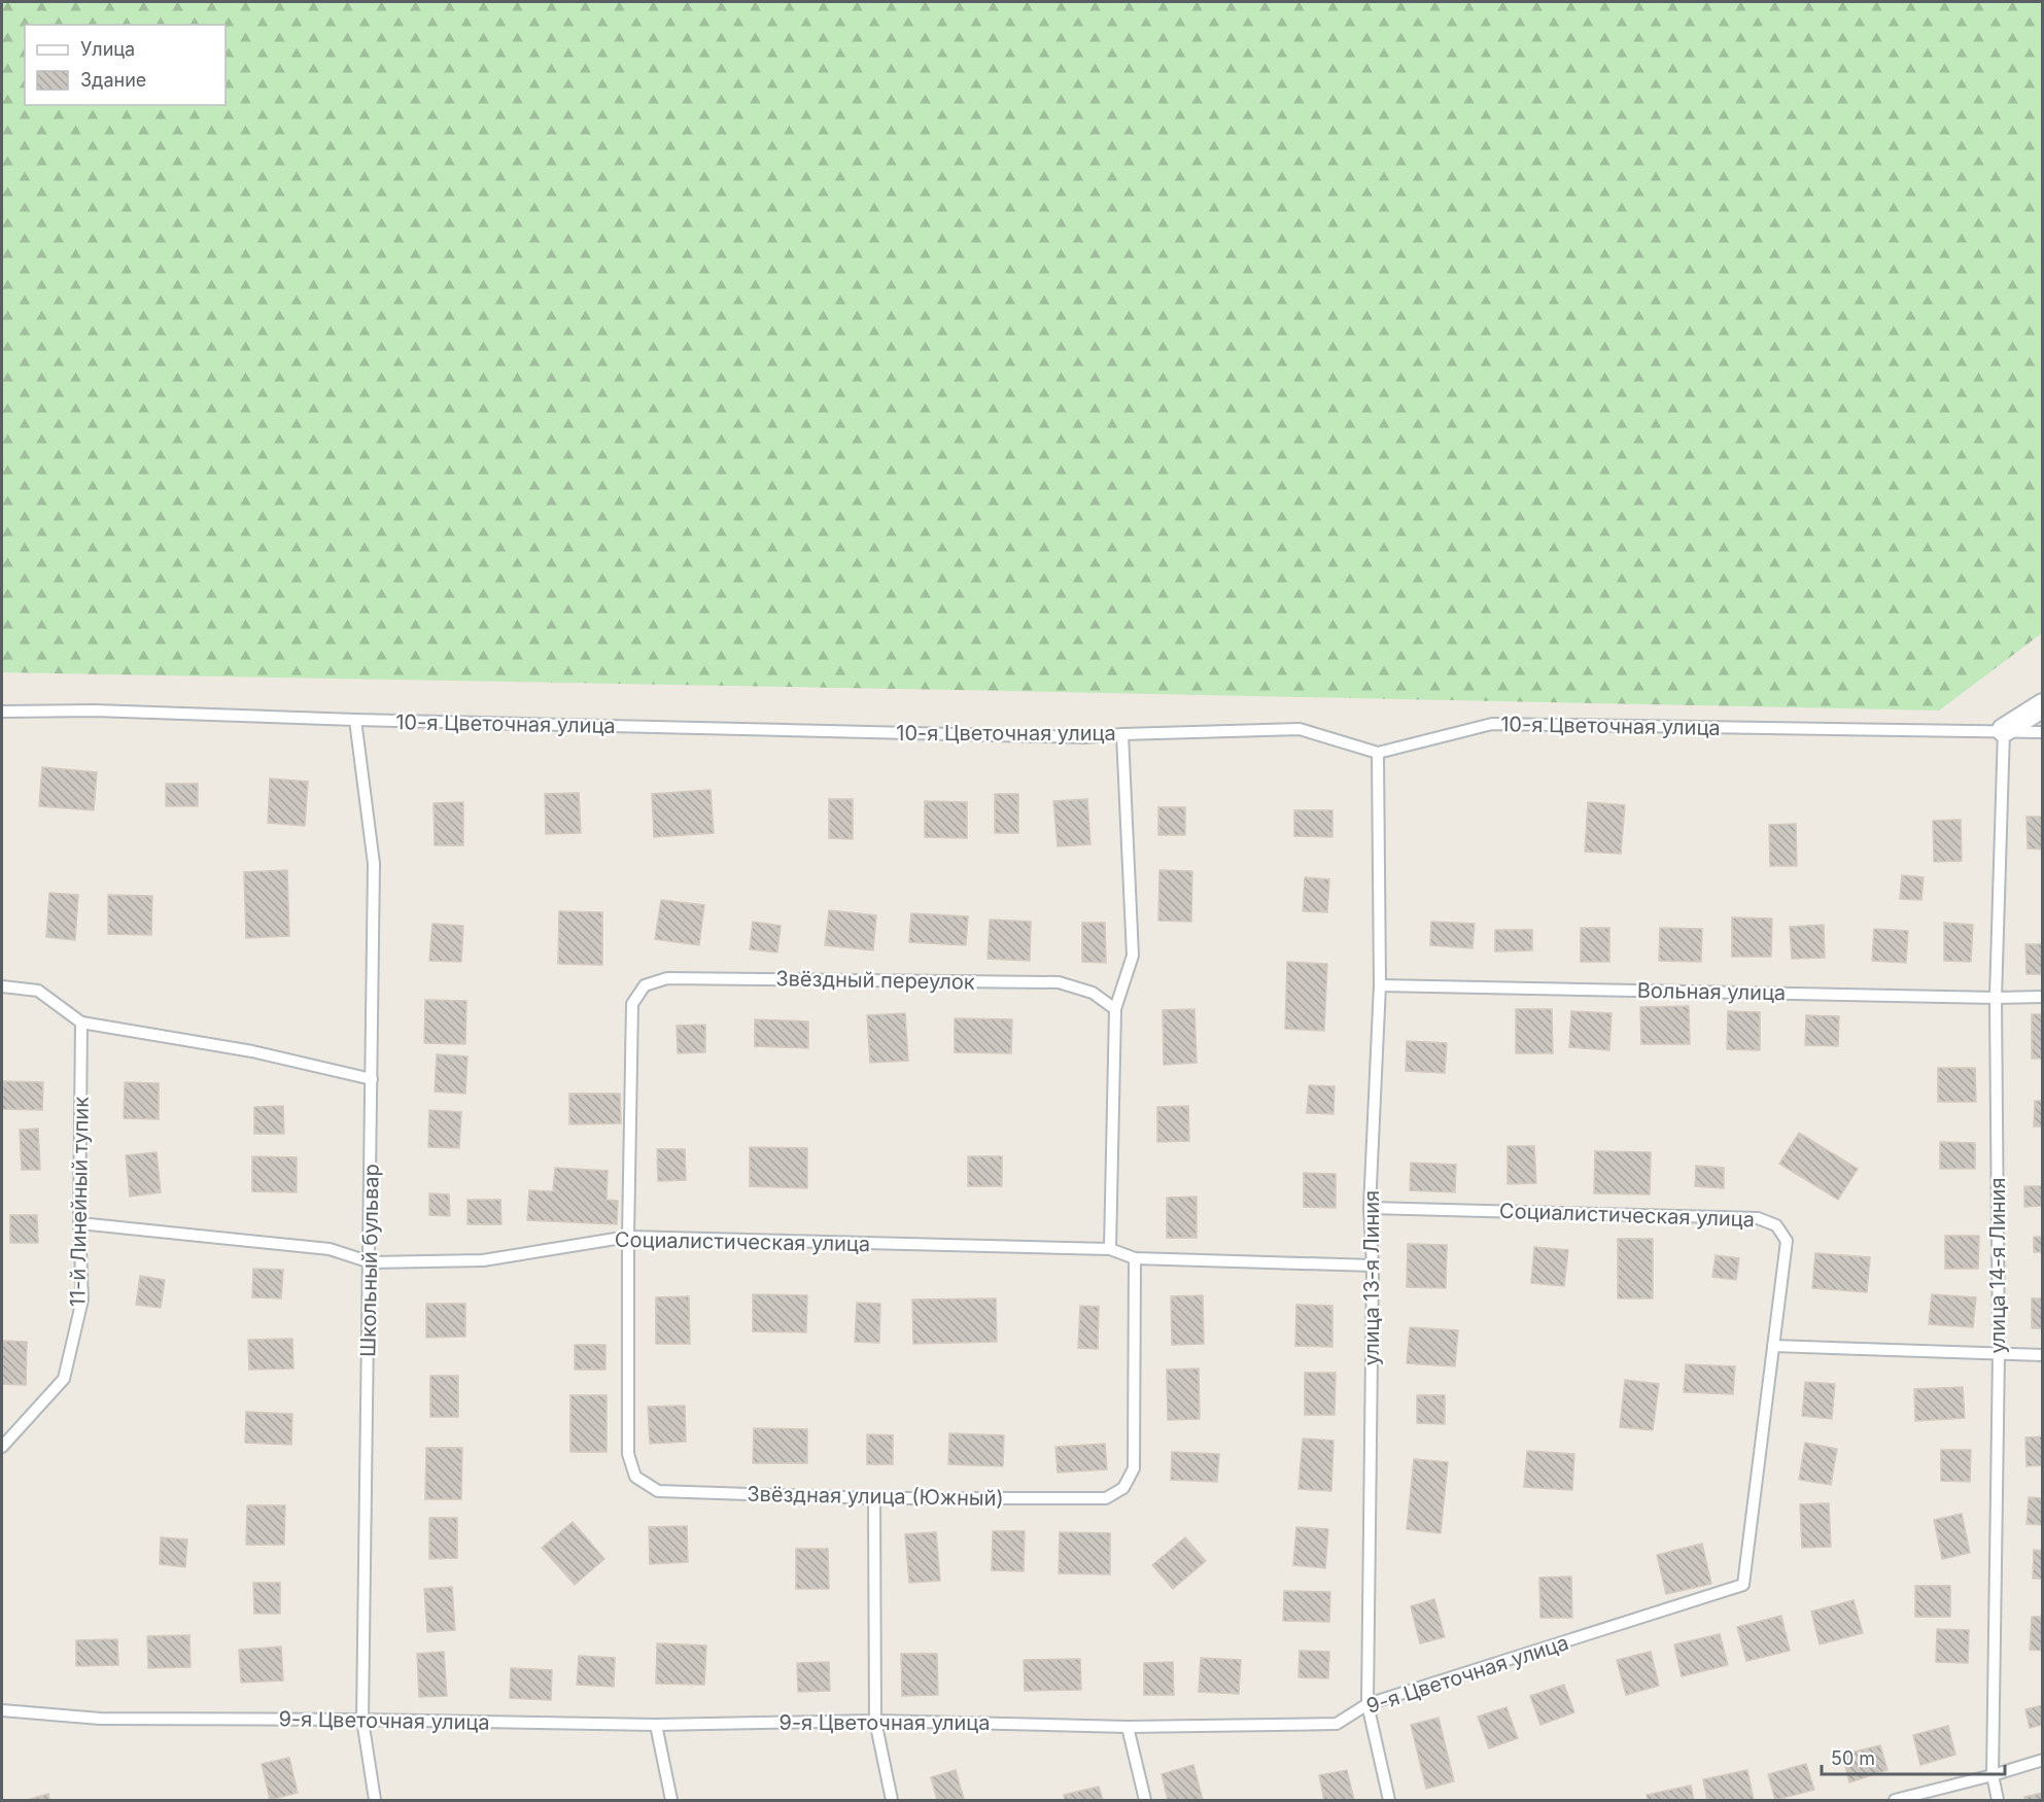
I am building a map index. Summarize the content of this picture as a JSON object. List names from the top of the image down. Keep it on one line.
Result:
{"streets":{"lane":["10-я Цветочная улица","Звёздный переулок","Вольная улица","11-й Линейный тупик","Социалистическая улица","Школьный бульвар","улица 14-я Линия","улица 13-я Линия","Звёздная улица (Южный)","9-я Цветочная улица"]},"crossings":[["10-я Цветочная улица","Школьный бульвар"],["10-я Цветочная улица","улица 14-я Линия"],["10-я Цветочная улица","улица 13-я Линия"],["Звёздный переулок","Социалистическая улица"],["Звёздный переулок","Звёздная улица (Южный)"],["Вольная улица","улица 14-я Линия"],["Вольная улица","улица 13-я Линия"],["11-й Линейный тупик","Социалистическая улица"],["Социалистическая улица","Школьный бульвар"],["Социалистическая улица","улица 13-я Линия"],["Социалистическая улица","Звёздная улица (Южный)"],["Социалистическая улица","9-я Цветочная улица"],["Школьный бульвар","9-я Цветочная улица"],["улица 13-я Линия","9-я Цветочная улица"]],"legend":["Улица","Здание"],"scale_bar":"50 m"}
